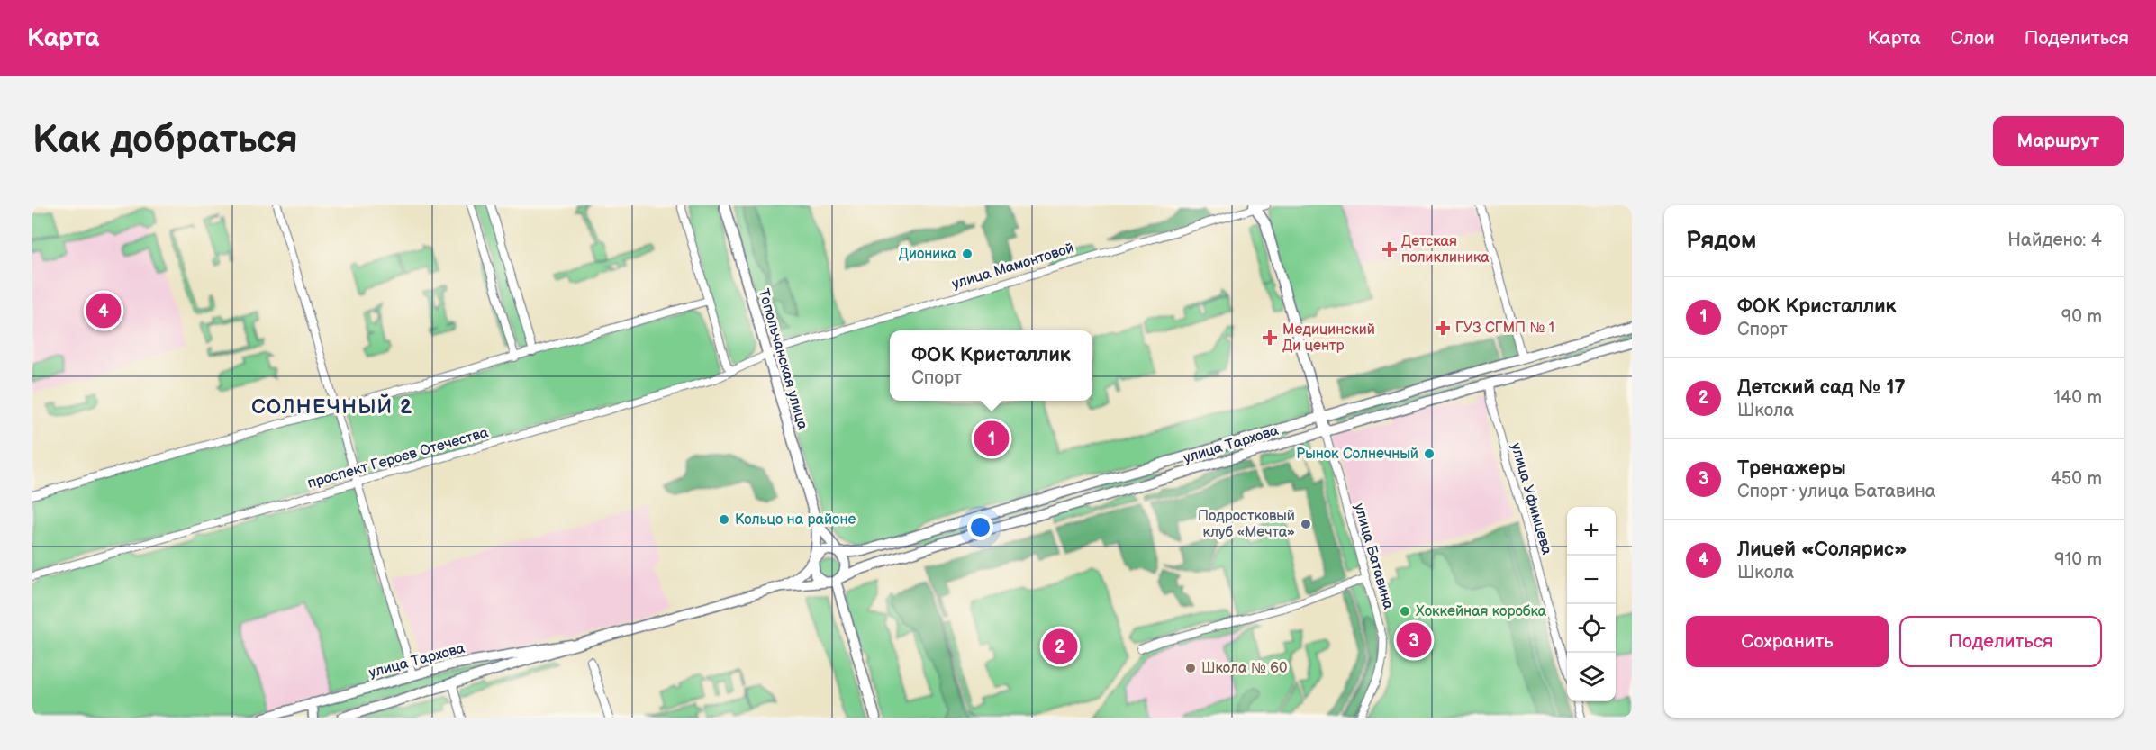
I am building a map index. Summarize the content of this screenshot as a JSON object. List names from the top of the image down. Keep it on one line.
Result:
{"streets":{"main road":["Топольчанская улица","улица Тархова"],"street":["улица Мамонтовой","проспект Героев Отечества","улица Уфимцева","улица Батавина"]},"crossings":[["улица Мамонтовой","Топольчанская улица"],["улица Мамонтовой","проспект Героев Отечества"],["Топольчанская улица","улица Тархова"],["Топольчанская улица","проспект Героев Отечества"],["улица Тархова","улица Уфимцева"],["улица Тархова","улица Батавина"]],"districts":["СОЛНЕЧНЫЙ 2"],"places":{"health":["Детская поликлиника","ГУЗ СГМП № 1","Медицинский Ди центр"],"other":["Дионика","Рынок Солнечный","Кольцо на районе","Подростковый клуб «Мечта»","Хоккейная коробка","Школа № 60"]},"page":{"header":"Карта","nav":["Карта","Слои","Поделиться"],"buttons":["Маршрут",["Сохранить","Поделиться"]],"title":"Как добраться","heading":["Рядом","Найдено: 4"],"list":[{"mark":"1","name":"ФОК Кристаллик","note":"Спорт","value":"90 m"},{"mark":"2","name":"Детский сад № 17","note":"Школа","value":"140 m"},{"mark":"3","name":"Тренажеры","note":"Спорт · улица Батавина","value":"450 m"},{"mark":"4","name":"Лицей «Солярис»","note":"Школа","value":"910 m"}],"pins":["4","1","3","2"],"popup":["ФОК Кристаллик","Спорт"],"map_buttons":["+","−"]}}
